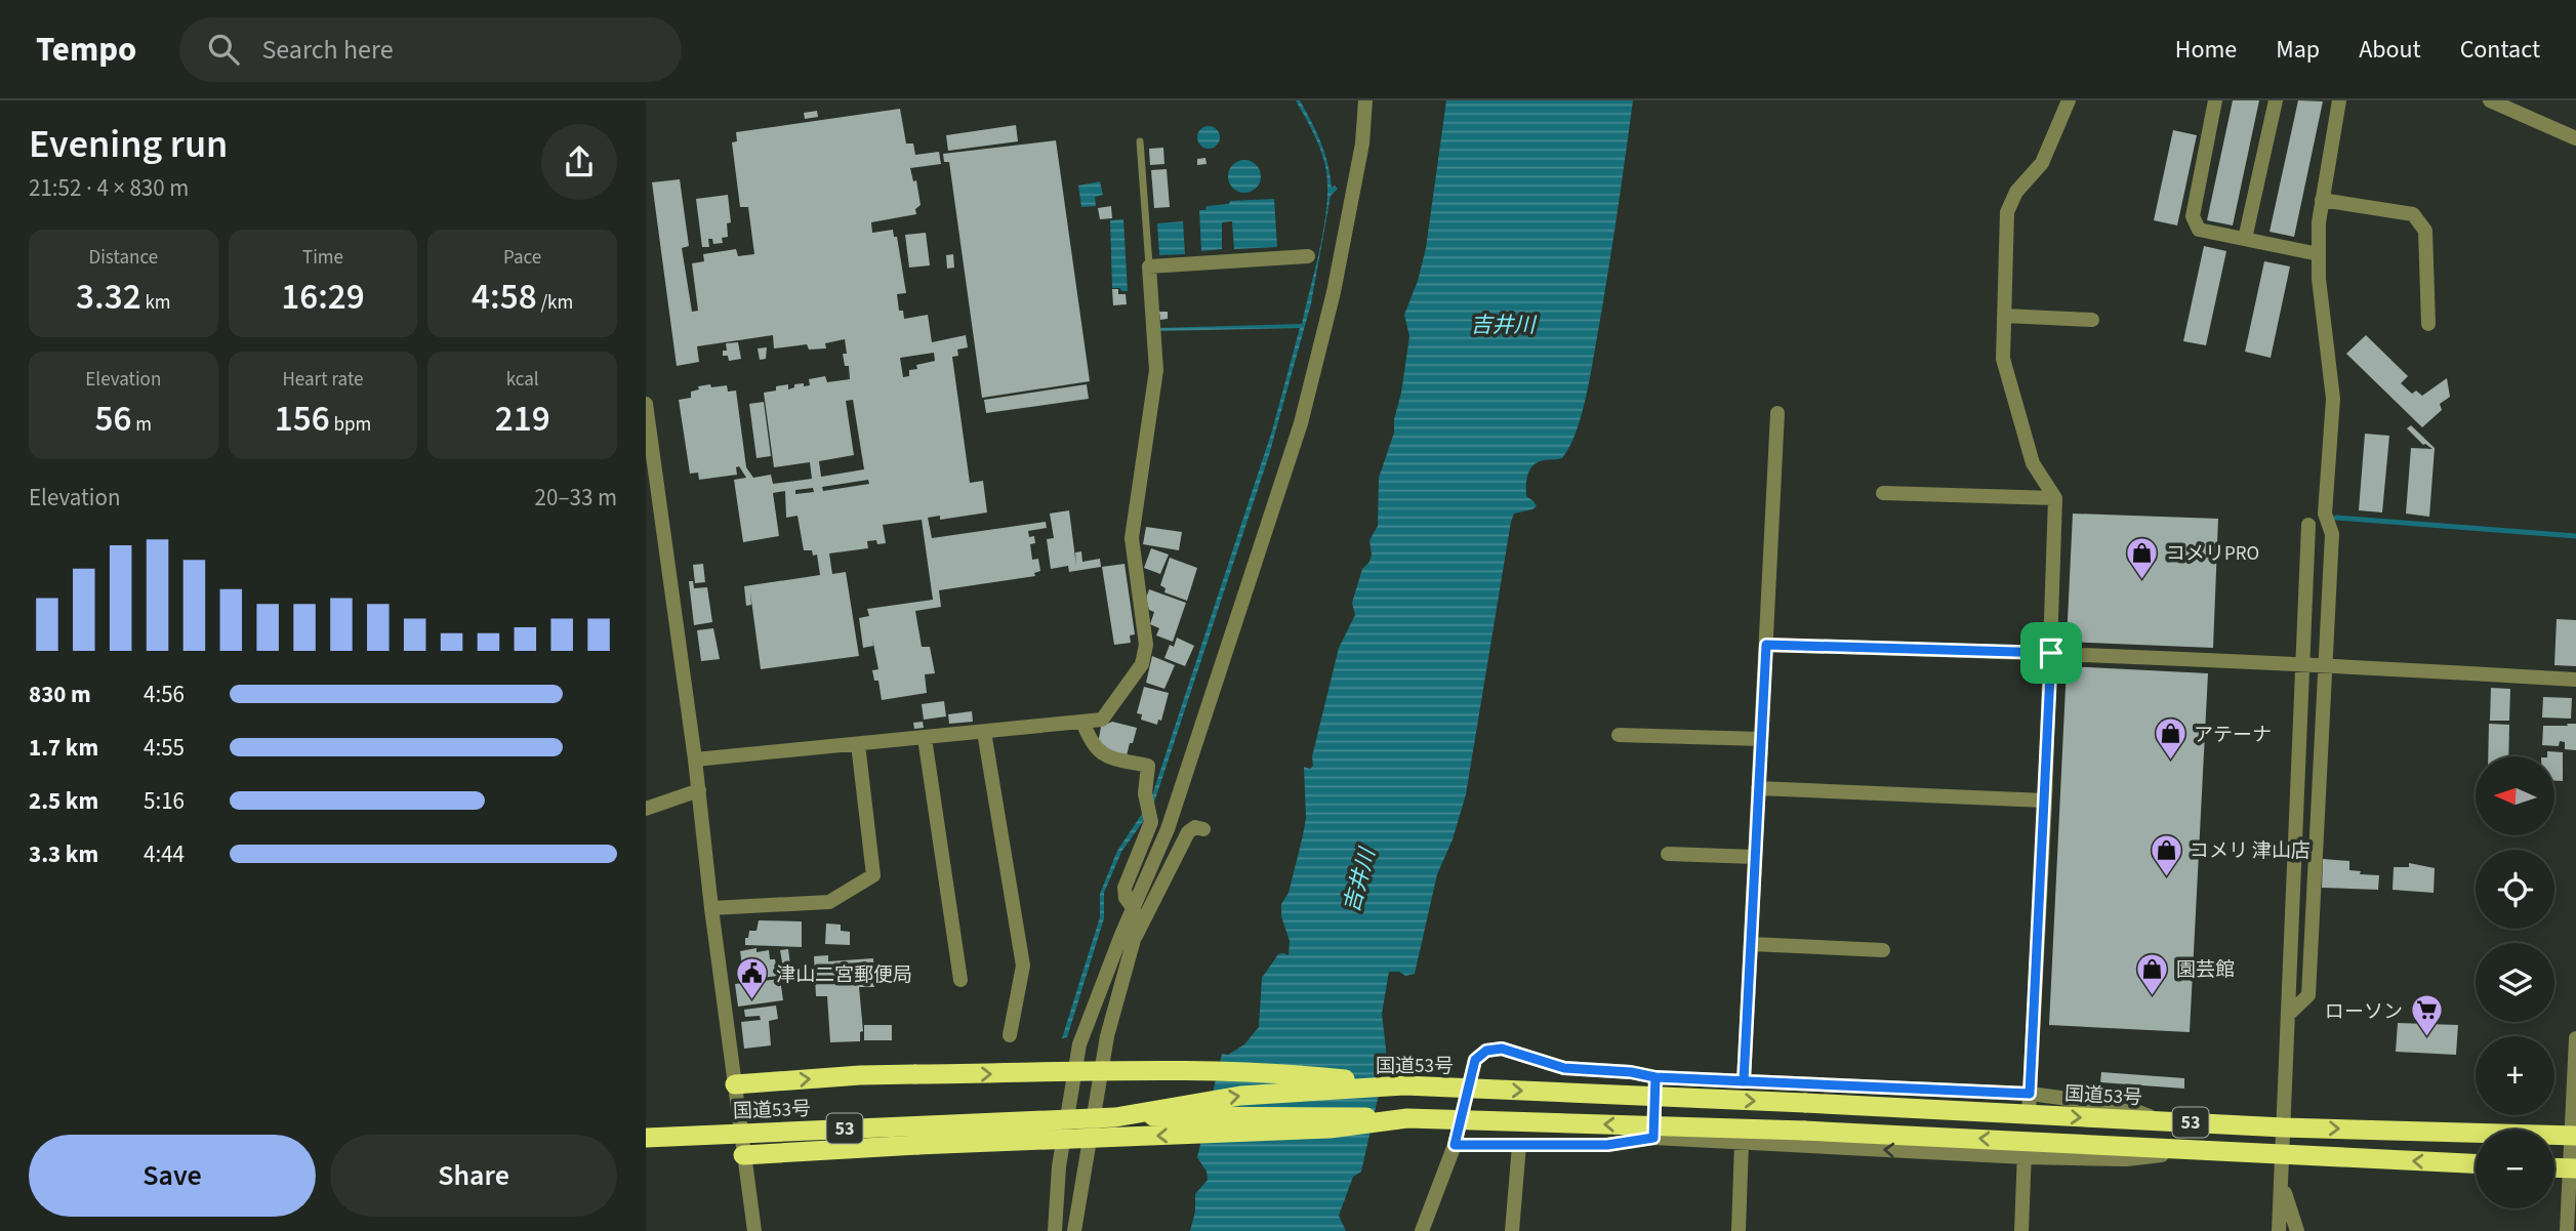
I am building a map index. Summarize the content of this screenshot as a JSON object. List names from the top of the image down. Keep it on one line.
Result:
{"streets":{"highway":["国道53号","53"]},"water":["吉井川"],"places":{"shop":["コメリPRO","アテーナ","コメリ 津山店","園芸館"],"public building":["津山二宮郵便局"],"supermarket":["ローソン"]},"north":"left","page":{"header":"Tempo","search":"Search here","nav":["Home","Map","About","Contact"],"heading":["Evening run","21:52 · 4 × 830 m"],"stats":[["Distance","3.32 km"],["Time","16:29"],["Pace","4:58 /km"],["Elevation","56 m"],["Heart rate","156 bpm"],["kcal","219"]],"chart":["Elevation","20–33 m"],"list":[{"name":"830 m","note":"4:56"},{"name":"1.7 km","note":"4:55"},{"name":"2.5 km","note":"5:16"},{"name":"3.3 km","note":"4:44"}],"map_buttons":["+","−"],"buttons":["Save","Share"]}}
